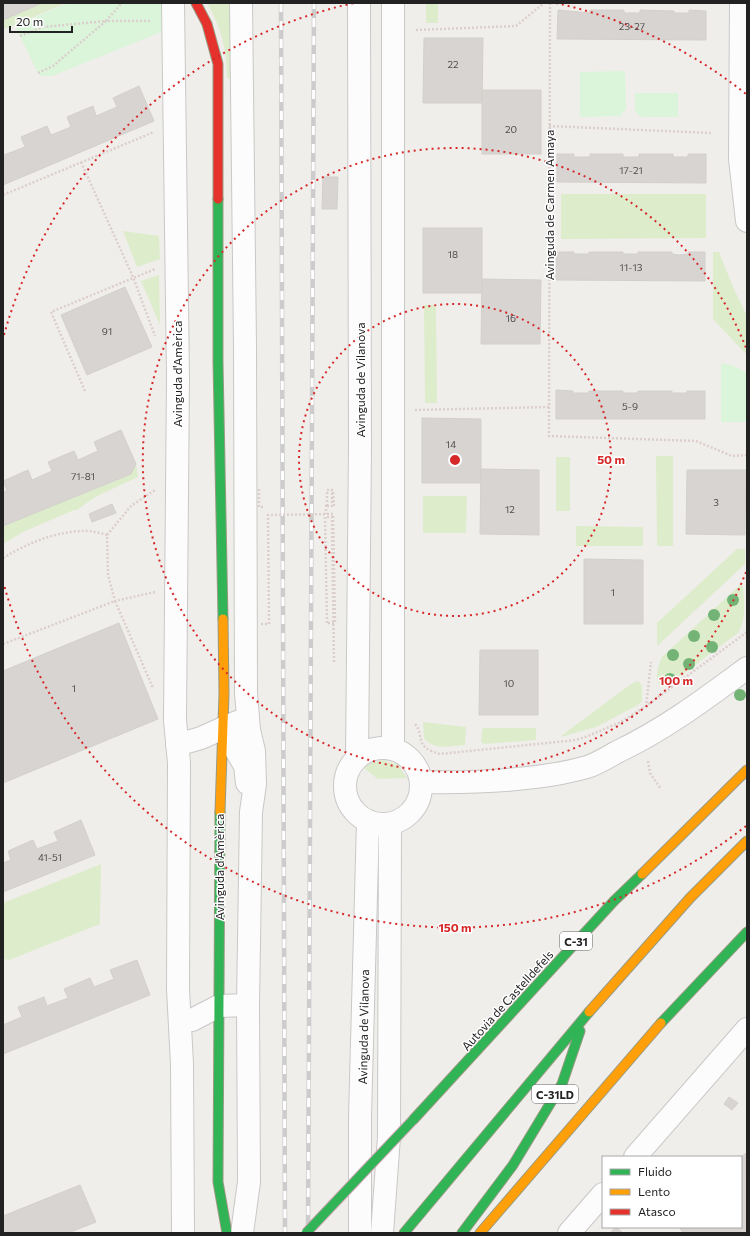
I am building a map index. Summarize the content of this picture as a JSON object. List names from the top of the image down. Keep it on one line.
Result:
{"streets":{"main road":["Avinguda d'Amèrica","C-31","Autovia de Castelldefels","C-31LD"],"street":["Avinguda de Vilanova"],"path":["Avinguda de Carmen Amaya"]},"house_numbers":["23-27","22","20","17-21","18","11-13","16","91","5-9","14","71-81","3","12","1","10","1","41-51"],"legend":["Fluido","Lento","Atasco"],"scale_bar":"20 m","rings":["50 m","100 m","150 m"]}
